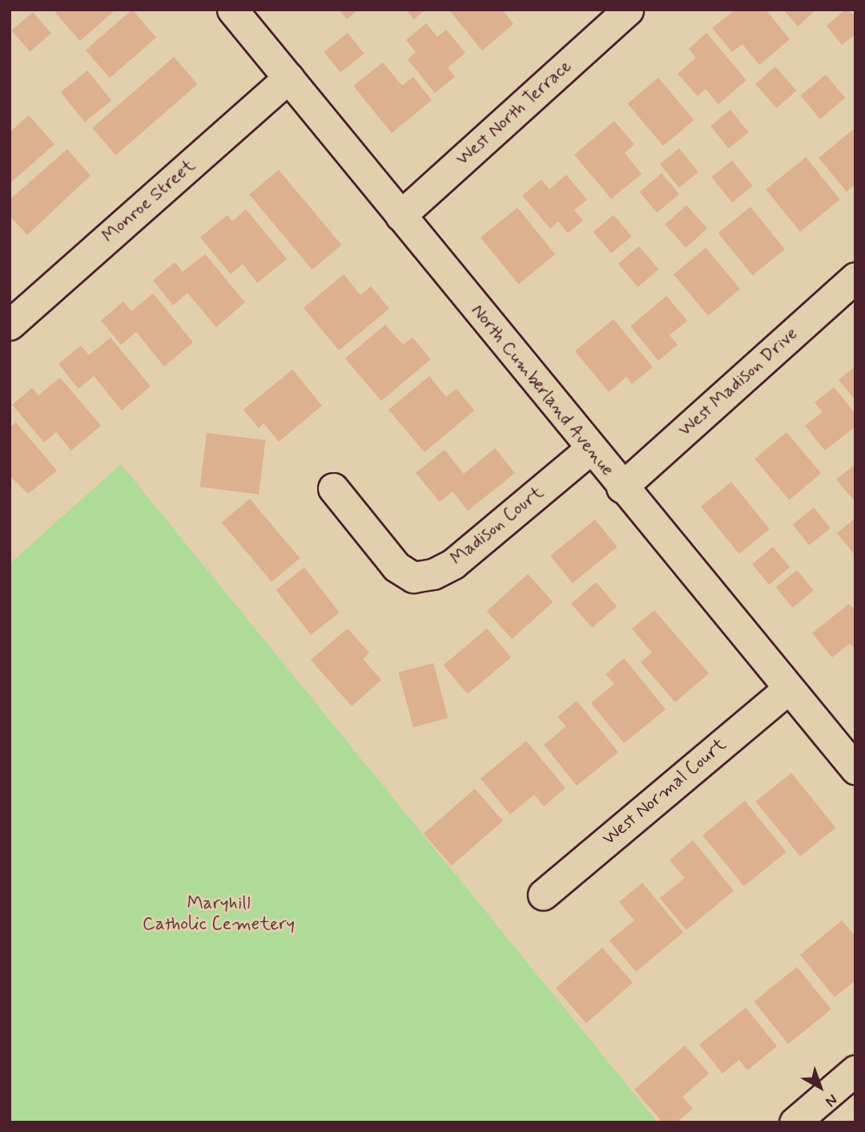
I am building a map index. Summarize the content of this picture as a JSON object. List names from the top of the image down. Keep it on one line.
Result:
{"streets":{"street":["West North Terrace","Monroe Street","West Madison Drive","North Cumberland Avenue","Madison Court","West Normal Court"]},"crossings":[["West North Terrace","North Cumberland Avenue"],["Monroe Street","North Cumberland Avenue"],["West Madison Drive","North Cumberland Avenue"],["North Cumberland Avenue","Madison Court"],["North Cumberland Avenue","West Normal Court"]],"parks":["Maryhill Catholic Cemetery"],"north":"bottom right"}
